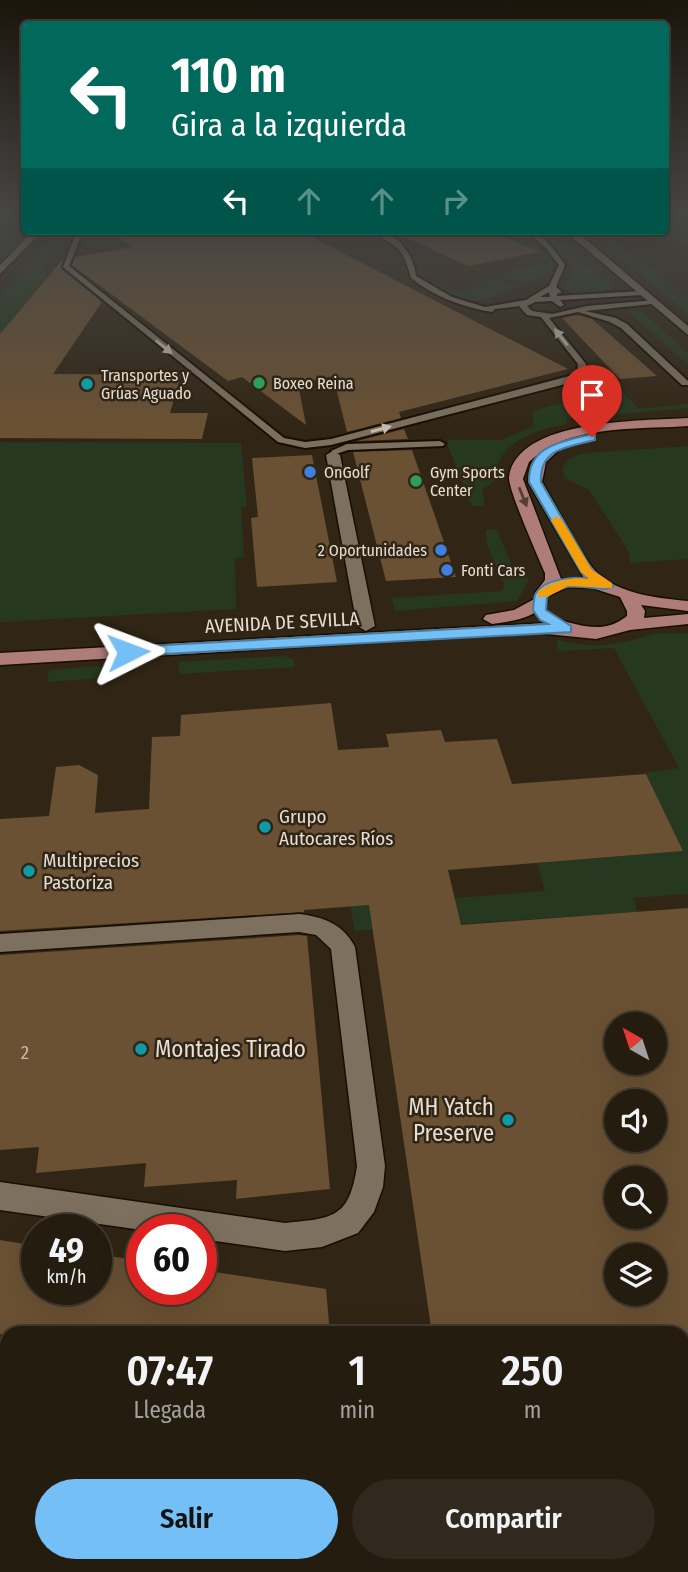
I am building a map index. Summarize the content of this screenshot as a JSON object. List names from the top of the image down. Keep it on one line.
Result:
{"streets":{"main road":["AVENIDA DE SEVILLA"]},"places":["Boxeo Reina","Transportes y Grúas Aguado","OnGolf","Gym Sports Center","2 Oportunidades","Fonti Cars","Grupo Autocares Ríos","Multiprecios Pastoriza","Montajes Tirado","MH Yatch Preserve"],"house_numbers":["2"],"north":"top left","page":{"turn":["110 m","Gira a la izquierda"],"speed":"49 km/h","limit":"60","eta":["07:47","Llegada","1","min","250","m"],"buttons":["Salir","Compartir"]}}
